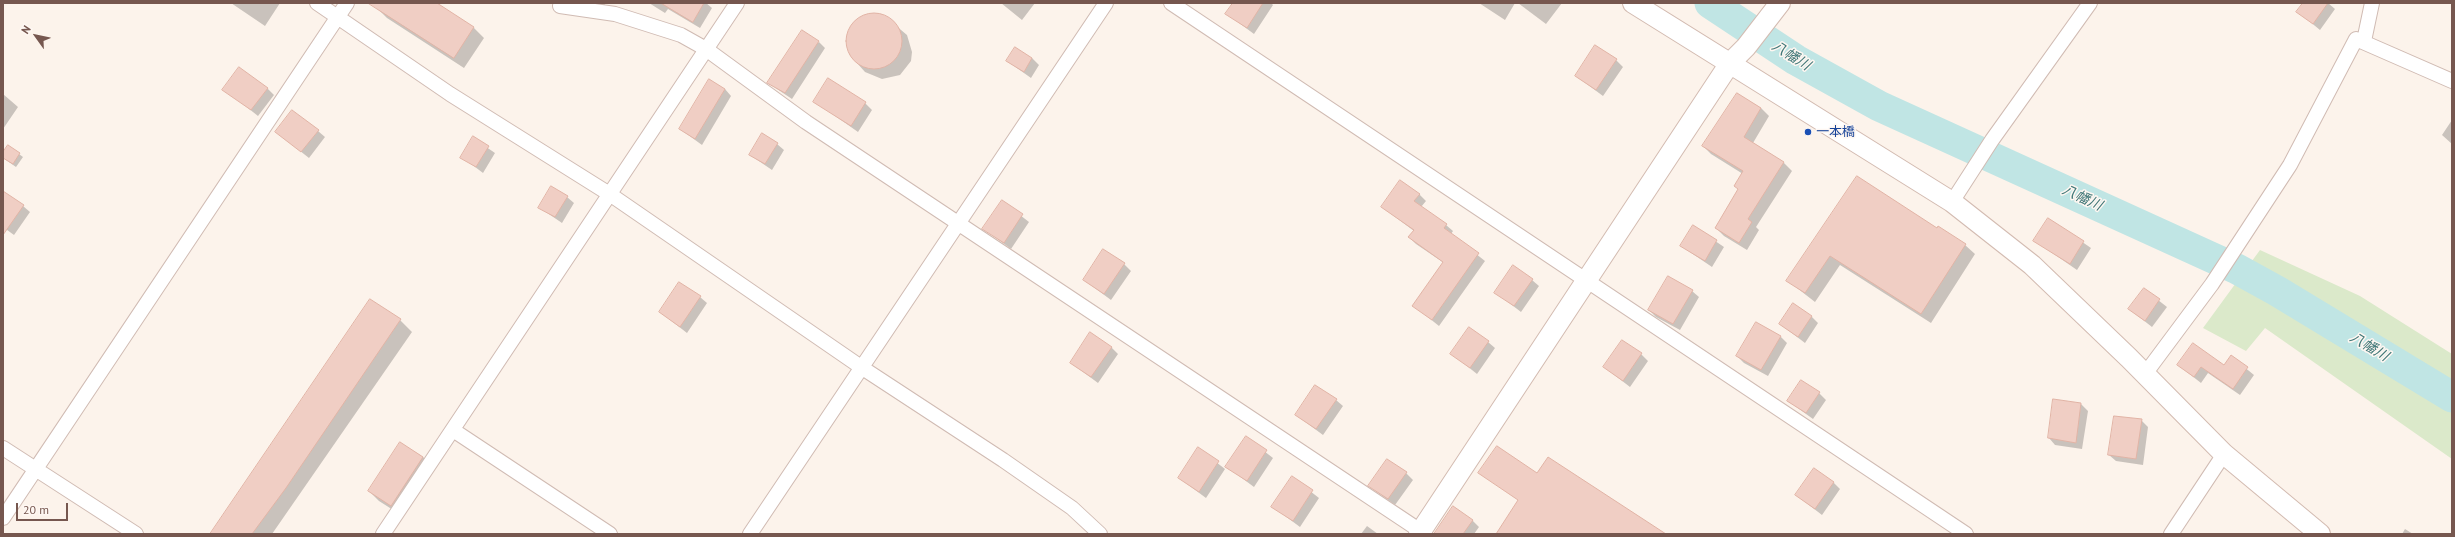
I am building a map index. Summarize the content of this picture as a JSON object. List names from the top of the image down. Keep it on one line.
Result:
{"water":["八幡川"],"places":["一本橋"],"scale_bar":"20 m","north":"top left"}
